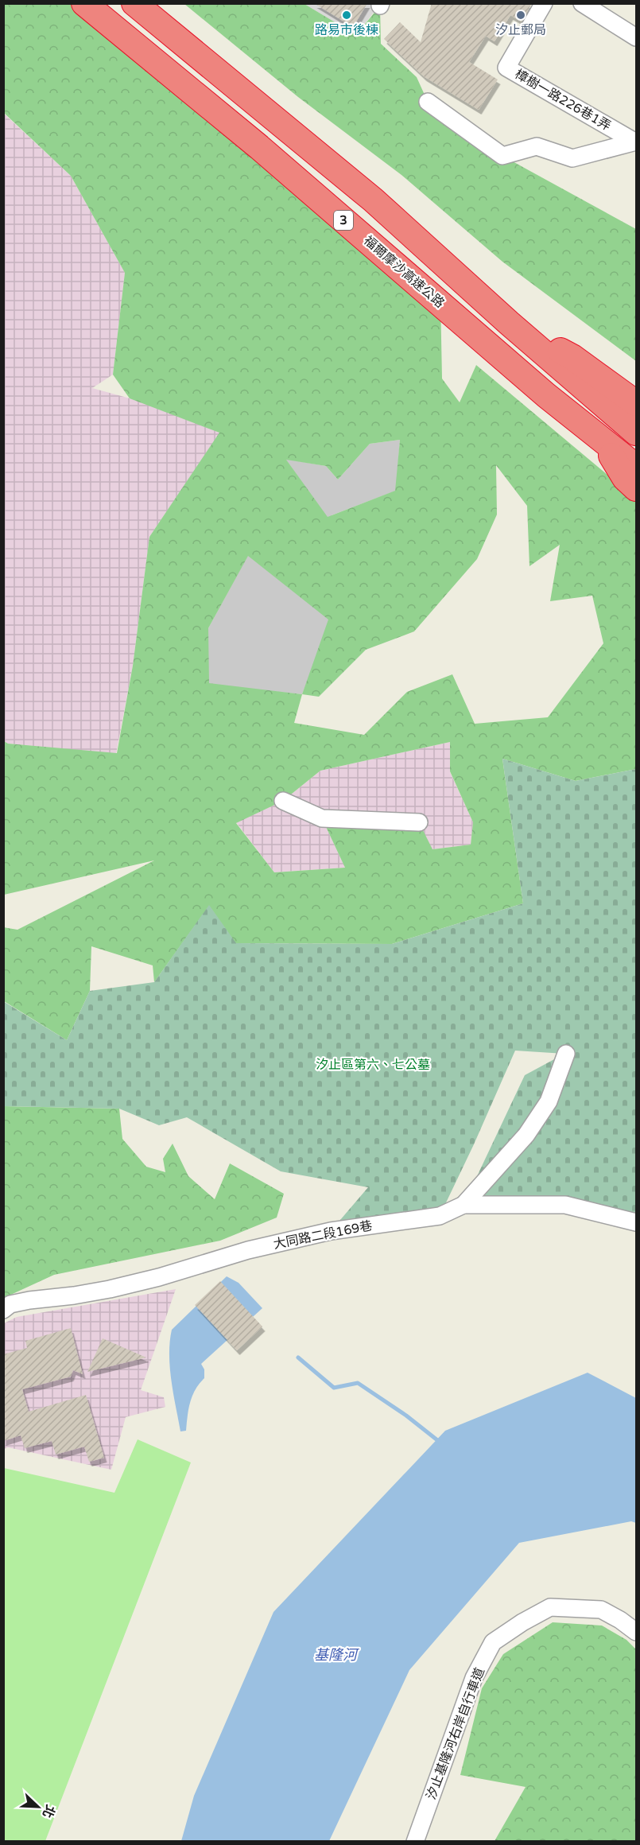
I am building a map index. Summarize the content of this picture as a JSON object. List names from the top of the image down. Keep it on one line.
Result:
{"streets":{"highway":["3","福爾摩沙高速公路"],"street":["樟樹一路226巷1弄","大同路二段169巷","汐止基隆河右岸自行車道"]},"water":["基隆河"],"parks":["汐止區第六、七公墓"],"places":["路易市後棟","汐止郵局"],"north":"bottom right"}
